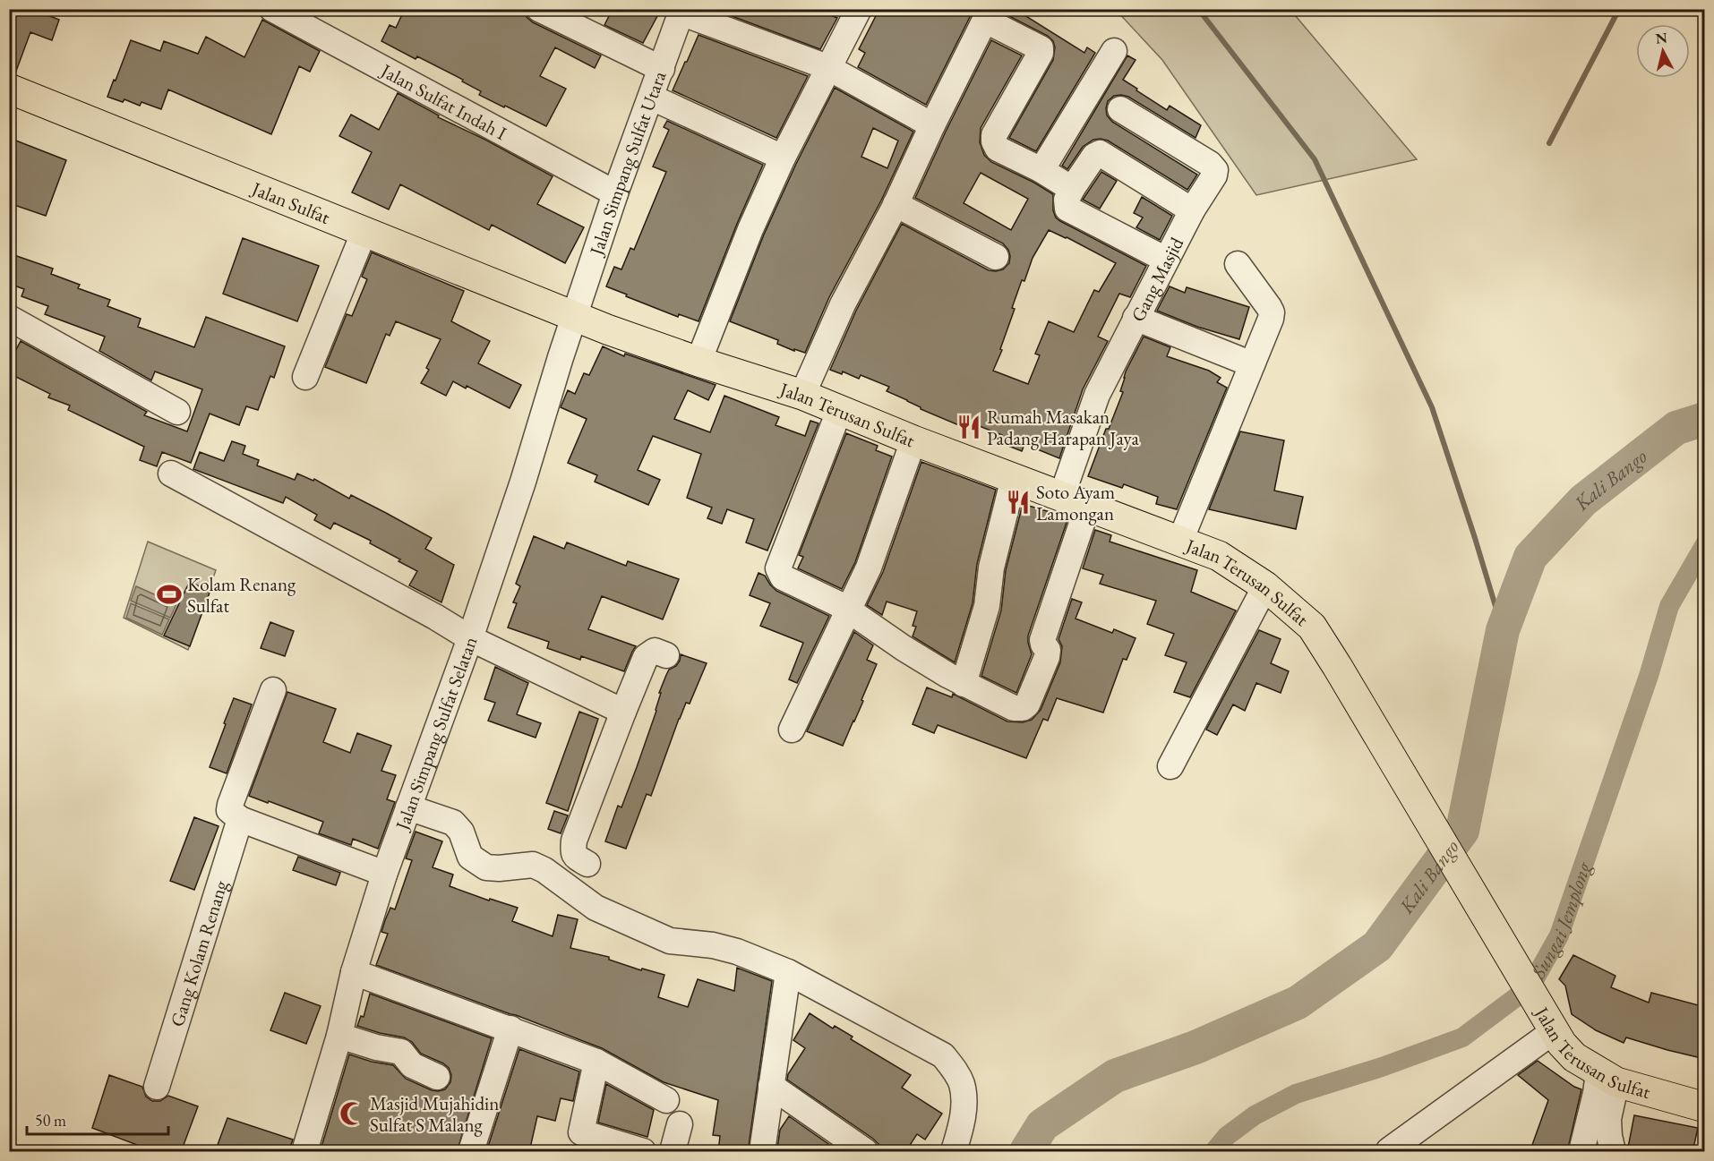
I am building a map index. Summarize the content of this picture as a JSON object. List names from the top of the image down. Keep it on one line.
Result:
{"streets":{"main road":["Jalan Sulfat","Jalan Terusan Sulfat"],"street":["Jalan Sulfat Indah I","Jalan Simpang Sulfat Utara","Gang Masjid","Jalan Simpang Sulfat Selatan","Gang Kolam Renang"]},"crossings":[["Jalan Sulfat Indah I","Jalan Simpang Sulfat Utara"],["Jalan Simpang Sulfat Utara","Jalan Sulfat"],["Jalan Simpang Sulfat Utara","Jalan Terusan Sulfat"],["Jalan Simpang Sulfat Utara","Jalan Simpang Sulfat Selatan"],["Jalan Sulfat","Jalan Terusan Sulfat"],["Jalan Sulfat","Jalan Simpang Sulfat Selatan"],["Gang Masjid","Jalan Terusan Sulfat"],["Jalan Terusan Sulfat","Jalan Simpang Sulfat Selatan"]],"water":["Kali Bango","Sungai Jemplong"],"places":{"restaurant":["Rumah Masakan Padang Harapan Jaya","Soto Ayam Lamongan"],"sports":["Kolam Renang Sulfat"],"mosque":["Masjid Mujahidin Sulfat S Malang"]},"scale_bar":"50 m","north":"top"}
